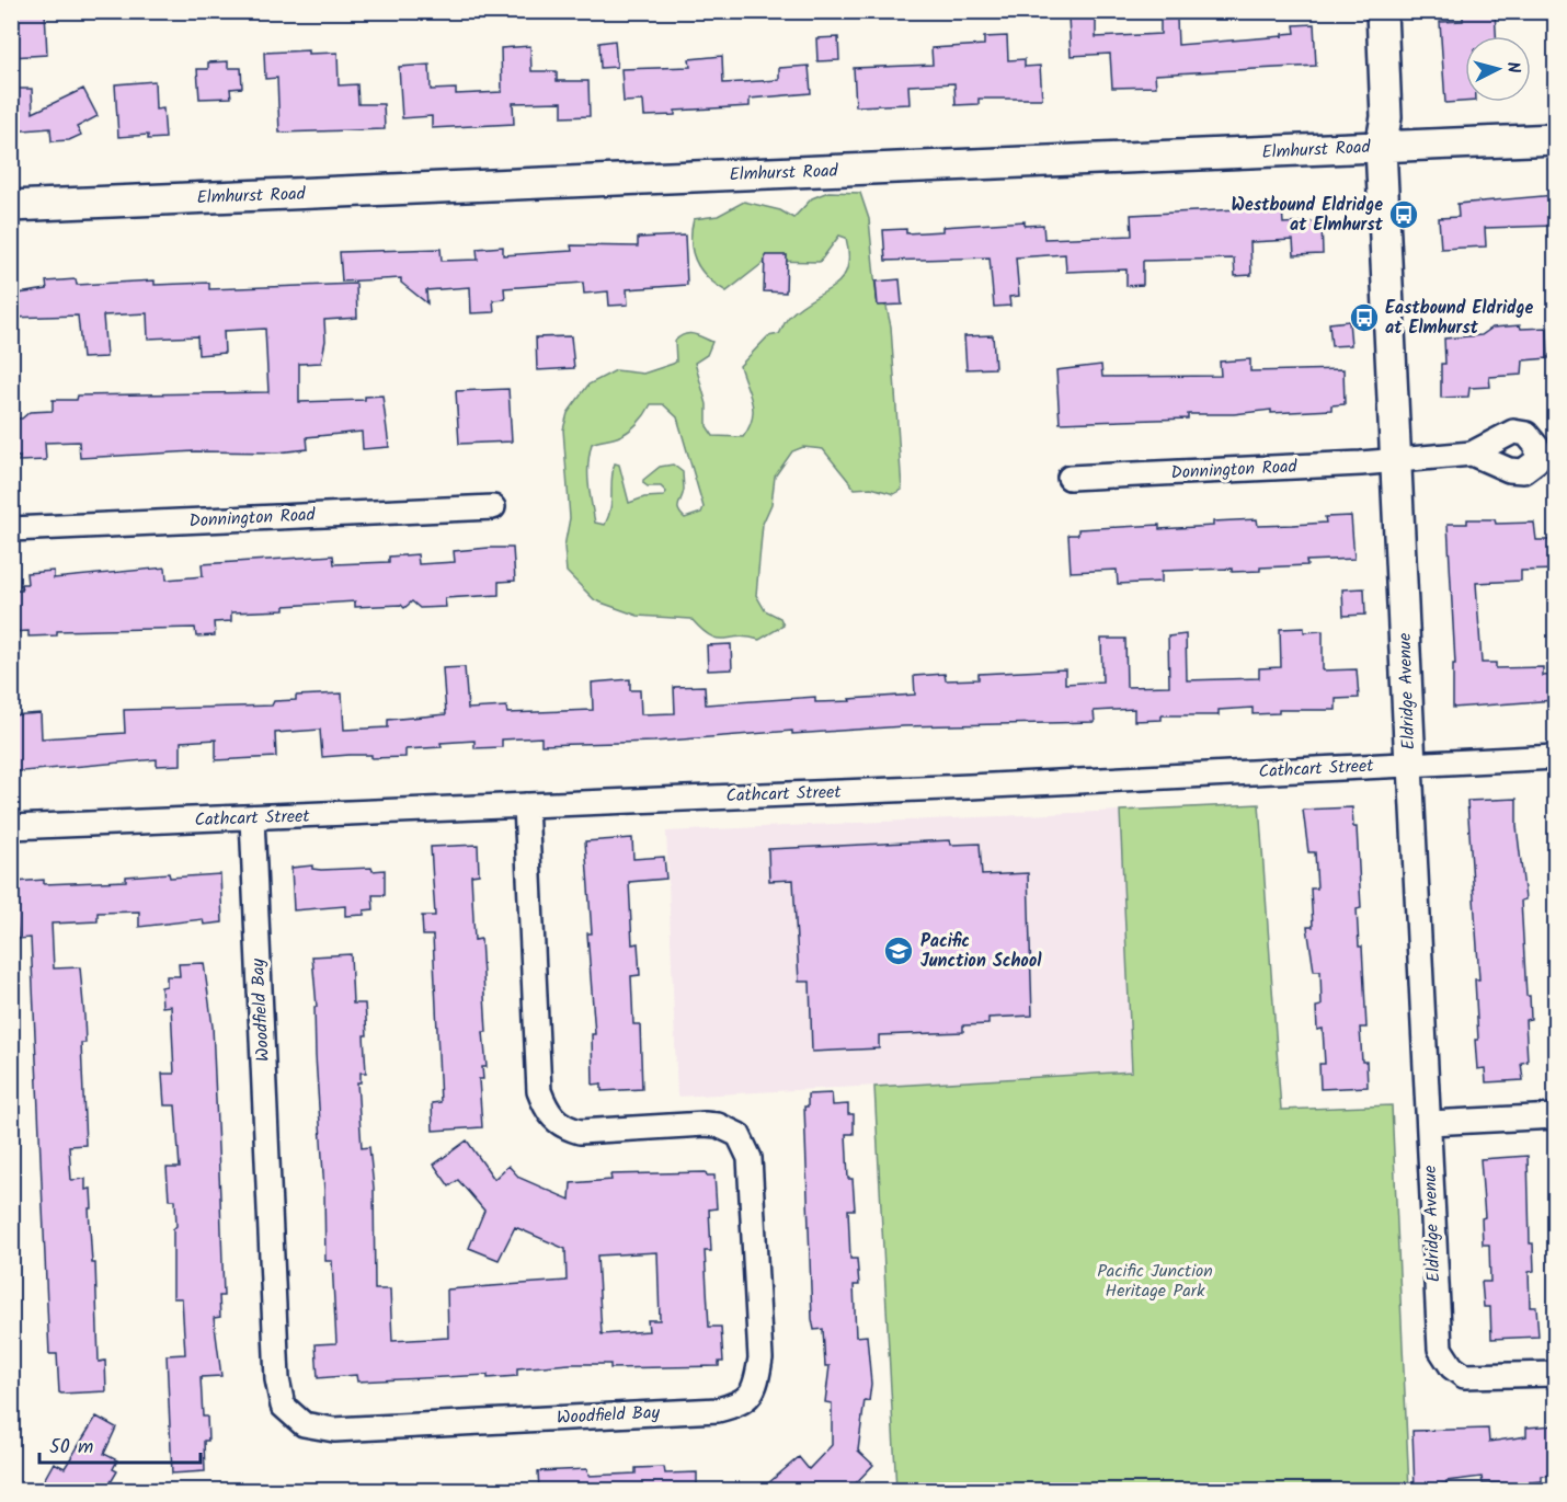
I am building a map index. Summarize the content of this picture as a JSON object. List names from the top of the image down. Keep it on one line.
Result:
{"streets":{"street":["Elmhurst Road","Donnington Road","Eldridge Avenue","Cathcart Street","Woodfield Bay"]},"crossings":[["Elmhurst Road","Eldridge Avenue"],["Donnington Road","Eldridge Avenue"],["Eldridge Avenue","Cathcart Street"],["Cathcart Street","Woodfield Bay"]],"parks":["Pacific Junction Heritage Park"],"places":{"bus stop":["Westbound Eldridge at Elmhurst","Eastbound Eldridge at Elmhurst"],"school or university":["Pacific Junction School"]},"scale_bar":"50 m","north":"right"}
